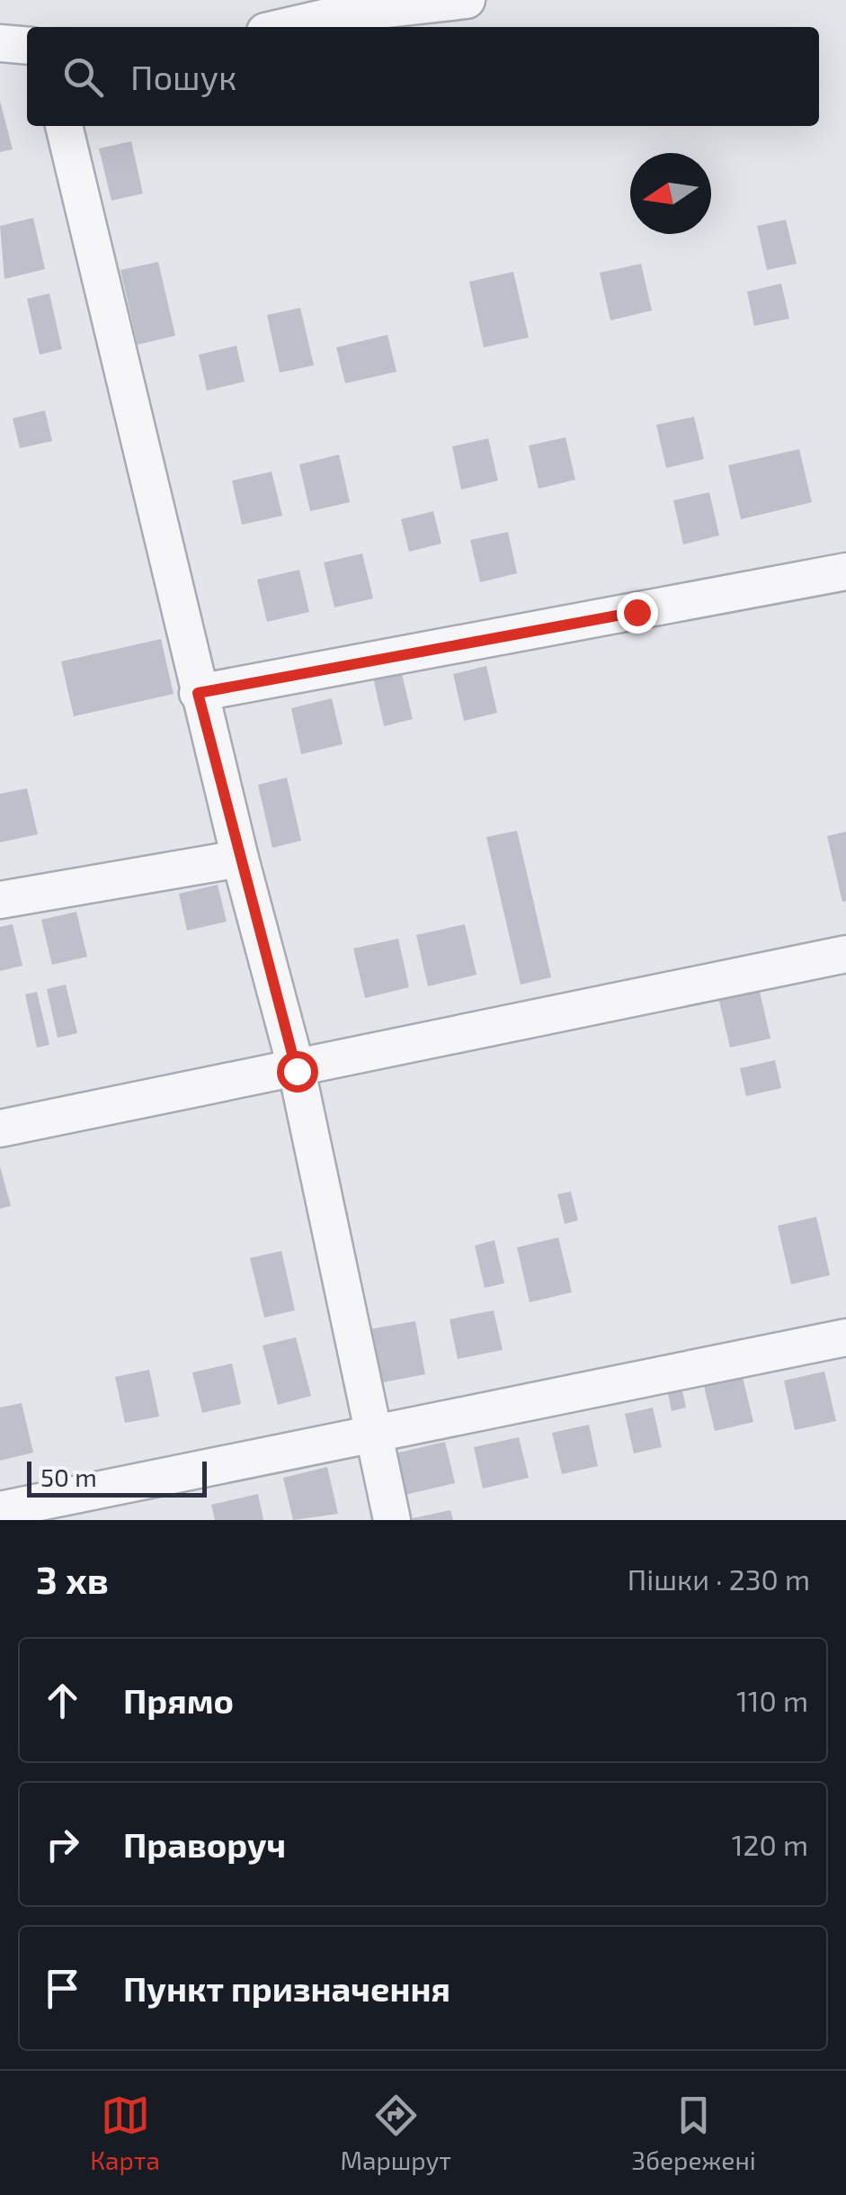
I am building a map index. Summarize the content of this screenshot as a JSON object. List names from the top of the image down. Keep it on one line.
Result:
{"scale_bar":"50 m","north":"left","page":{"search":"Пошук","scale":"50 m","heading":["3 хв","Пішки · 230 m"],"list":[["Прямо","110 m"],["Праворуч","120 m"],"Пункт призначення"],"nav":["Карта","Маршрут","Збережені"]}}
